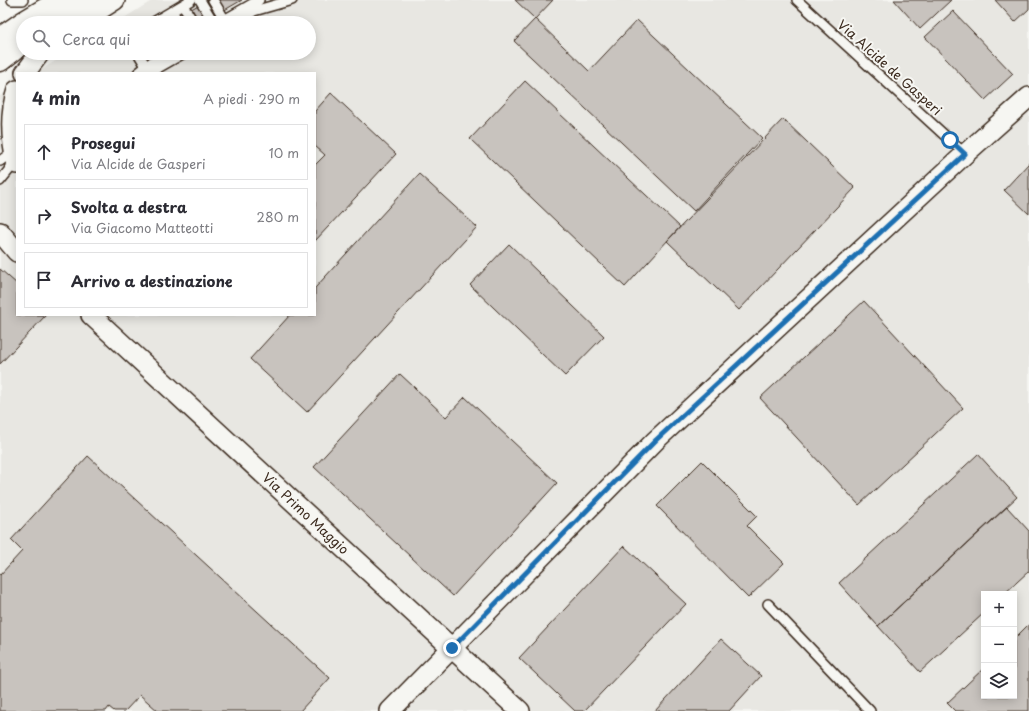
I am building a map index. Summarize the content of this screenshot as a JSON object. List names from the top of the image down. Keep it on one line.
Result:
{"streets":{"street":["Via Primo Maggio"],"lane":["Via Alcide de Gasperi"]},"page":{"search":"Cerca qui","heading":["4 min","A piedi · 290 m"],"list":[["Prosegui","Via Alcide de Gasperi","10 m"],["Svolta a destra","Via Giacomo Matteotti","280 m"],"Arrivo a destinazione"],"map_buttons":["+","−"]}}
